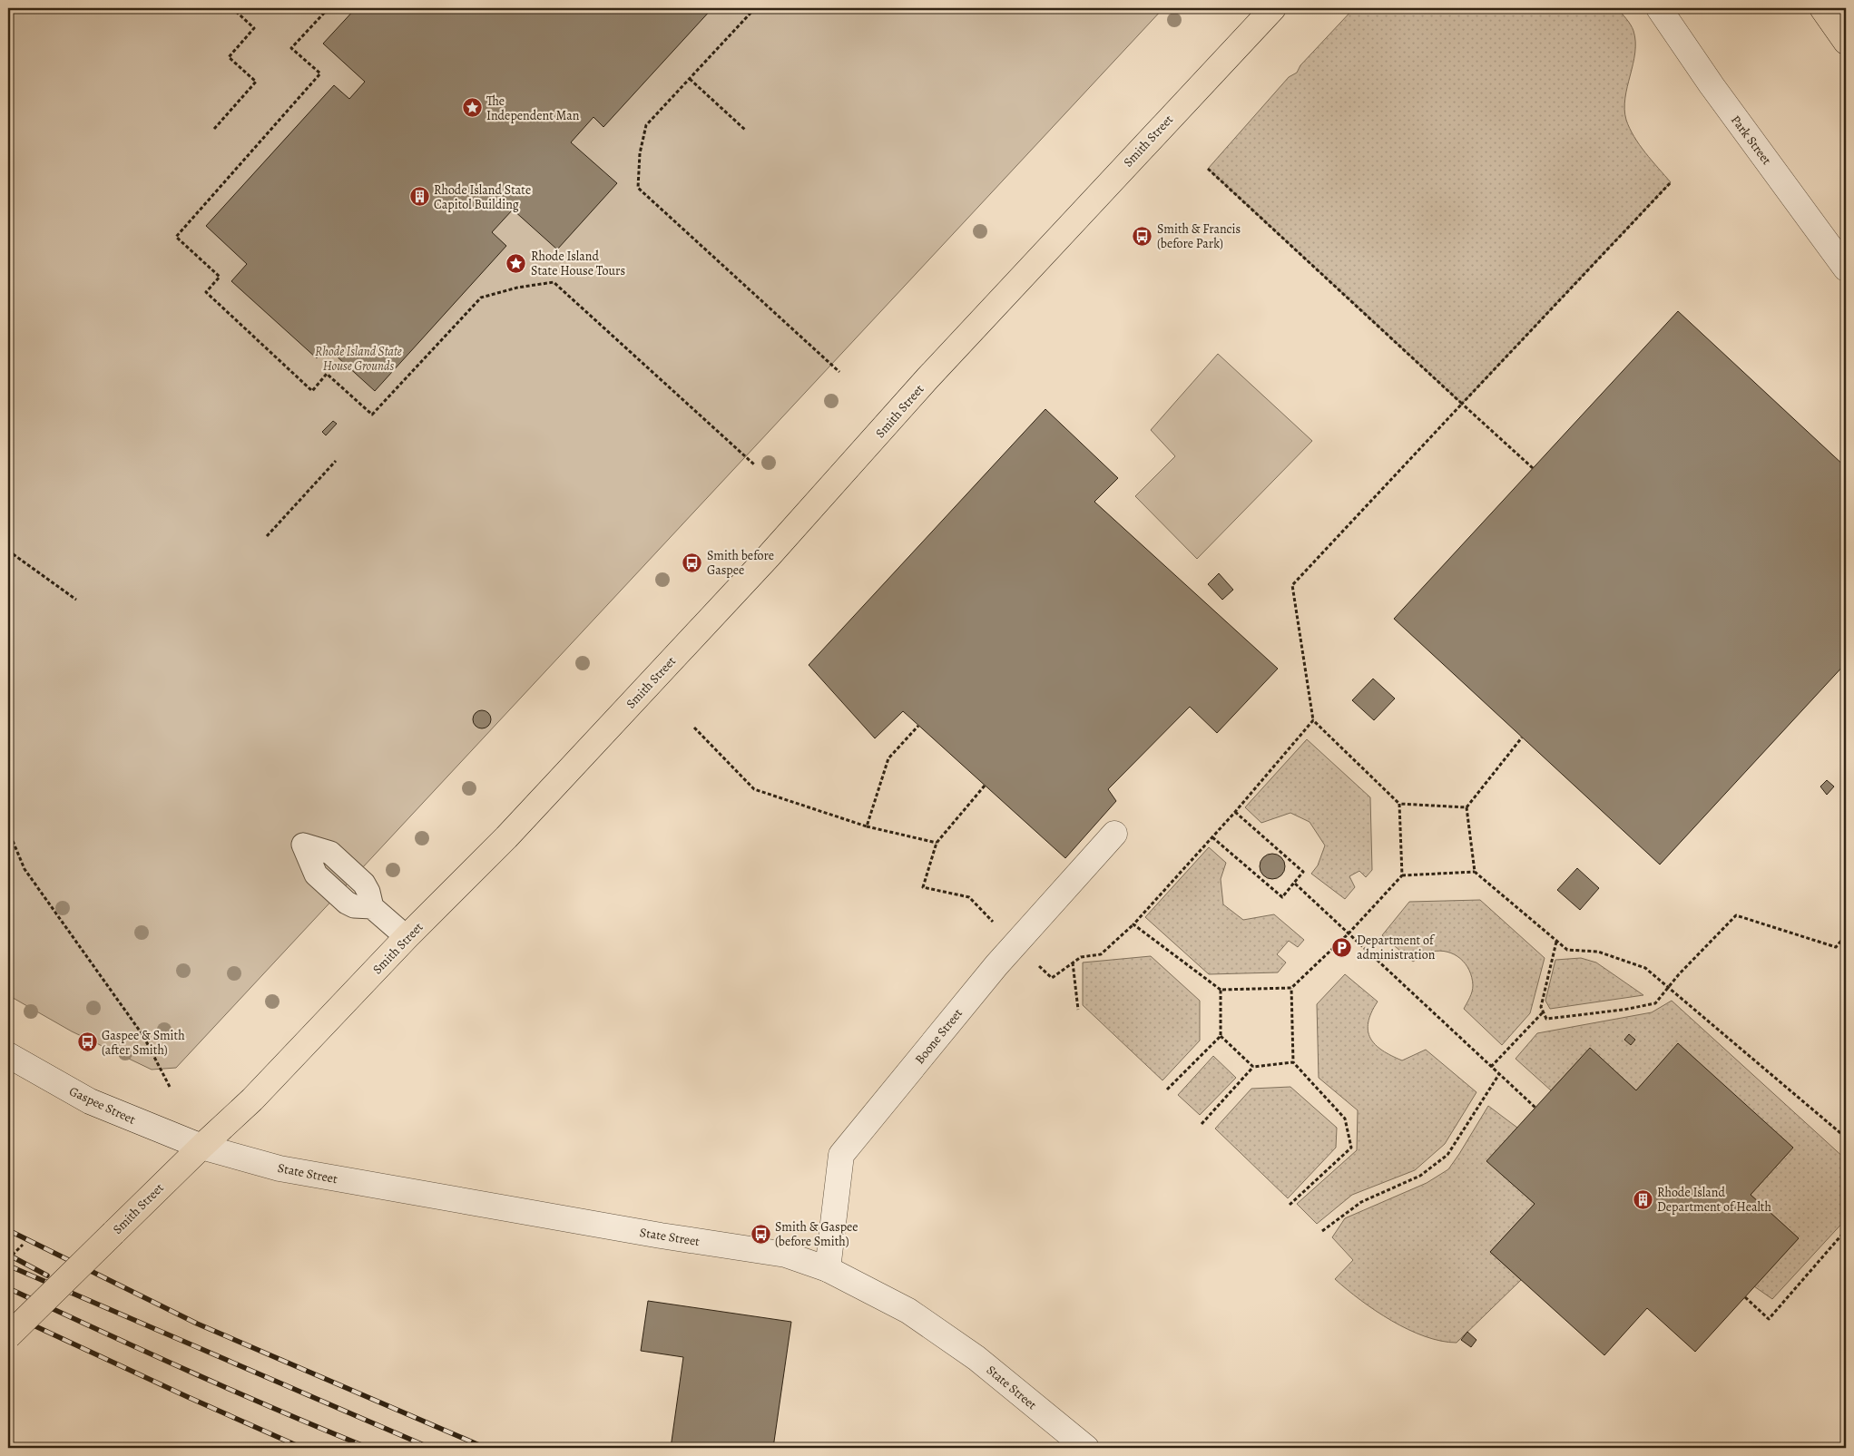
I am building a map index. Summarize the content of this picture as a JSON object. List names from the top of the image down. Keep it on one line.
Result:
{"streets":{"main road":["Smith Street"],"street":["Park Street","Boone Street","Gaspee Street","State Street"]},"crossings":[["Smith Street","Gaspee Street"],["Smith Street","State Street"],["Boone Street","State Street"],["Gaspee Street","State Street"]],"parks":["Rhode Island State House Grounds"],"places":{"place":["The Independent Man","Rhode Island State House Tours"],"building":["Rhode Island State Capitol Building","Rhode Island Department of Health"],"bus stop":["Smith & Francis (before Park)","Smith before Gaspee","Gaspee & Smith (after Smith)","Smith & Gaspee (before Smith)"],"parking":["Department of administration"]}}
